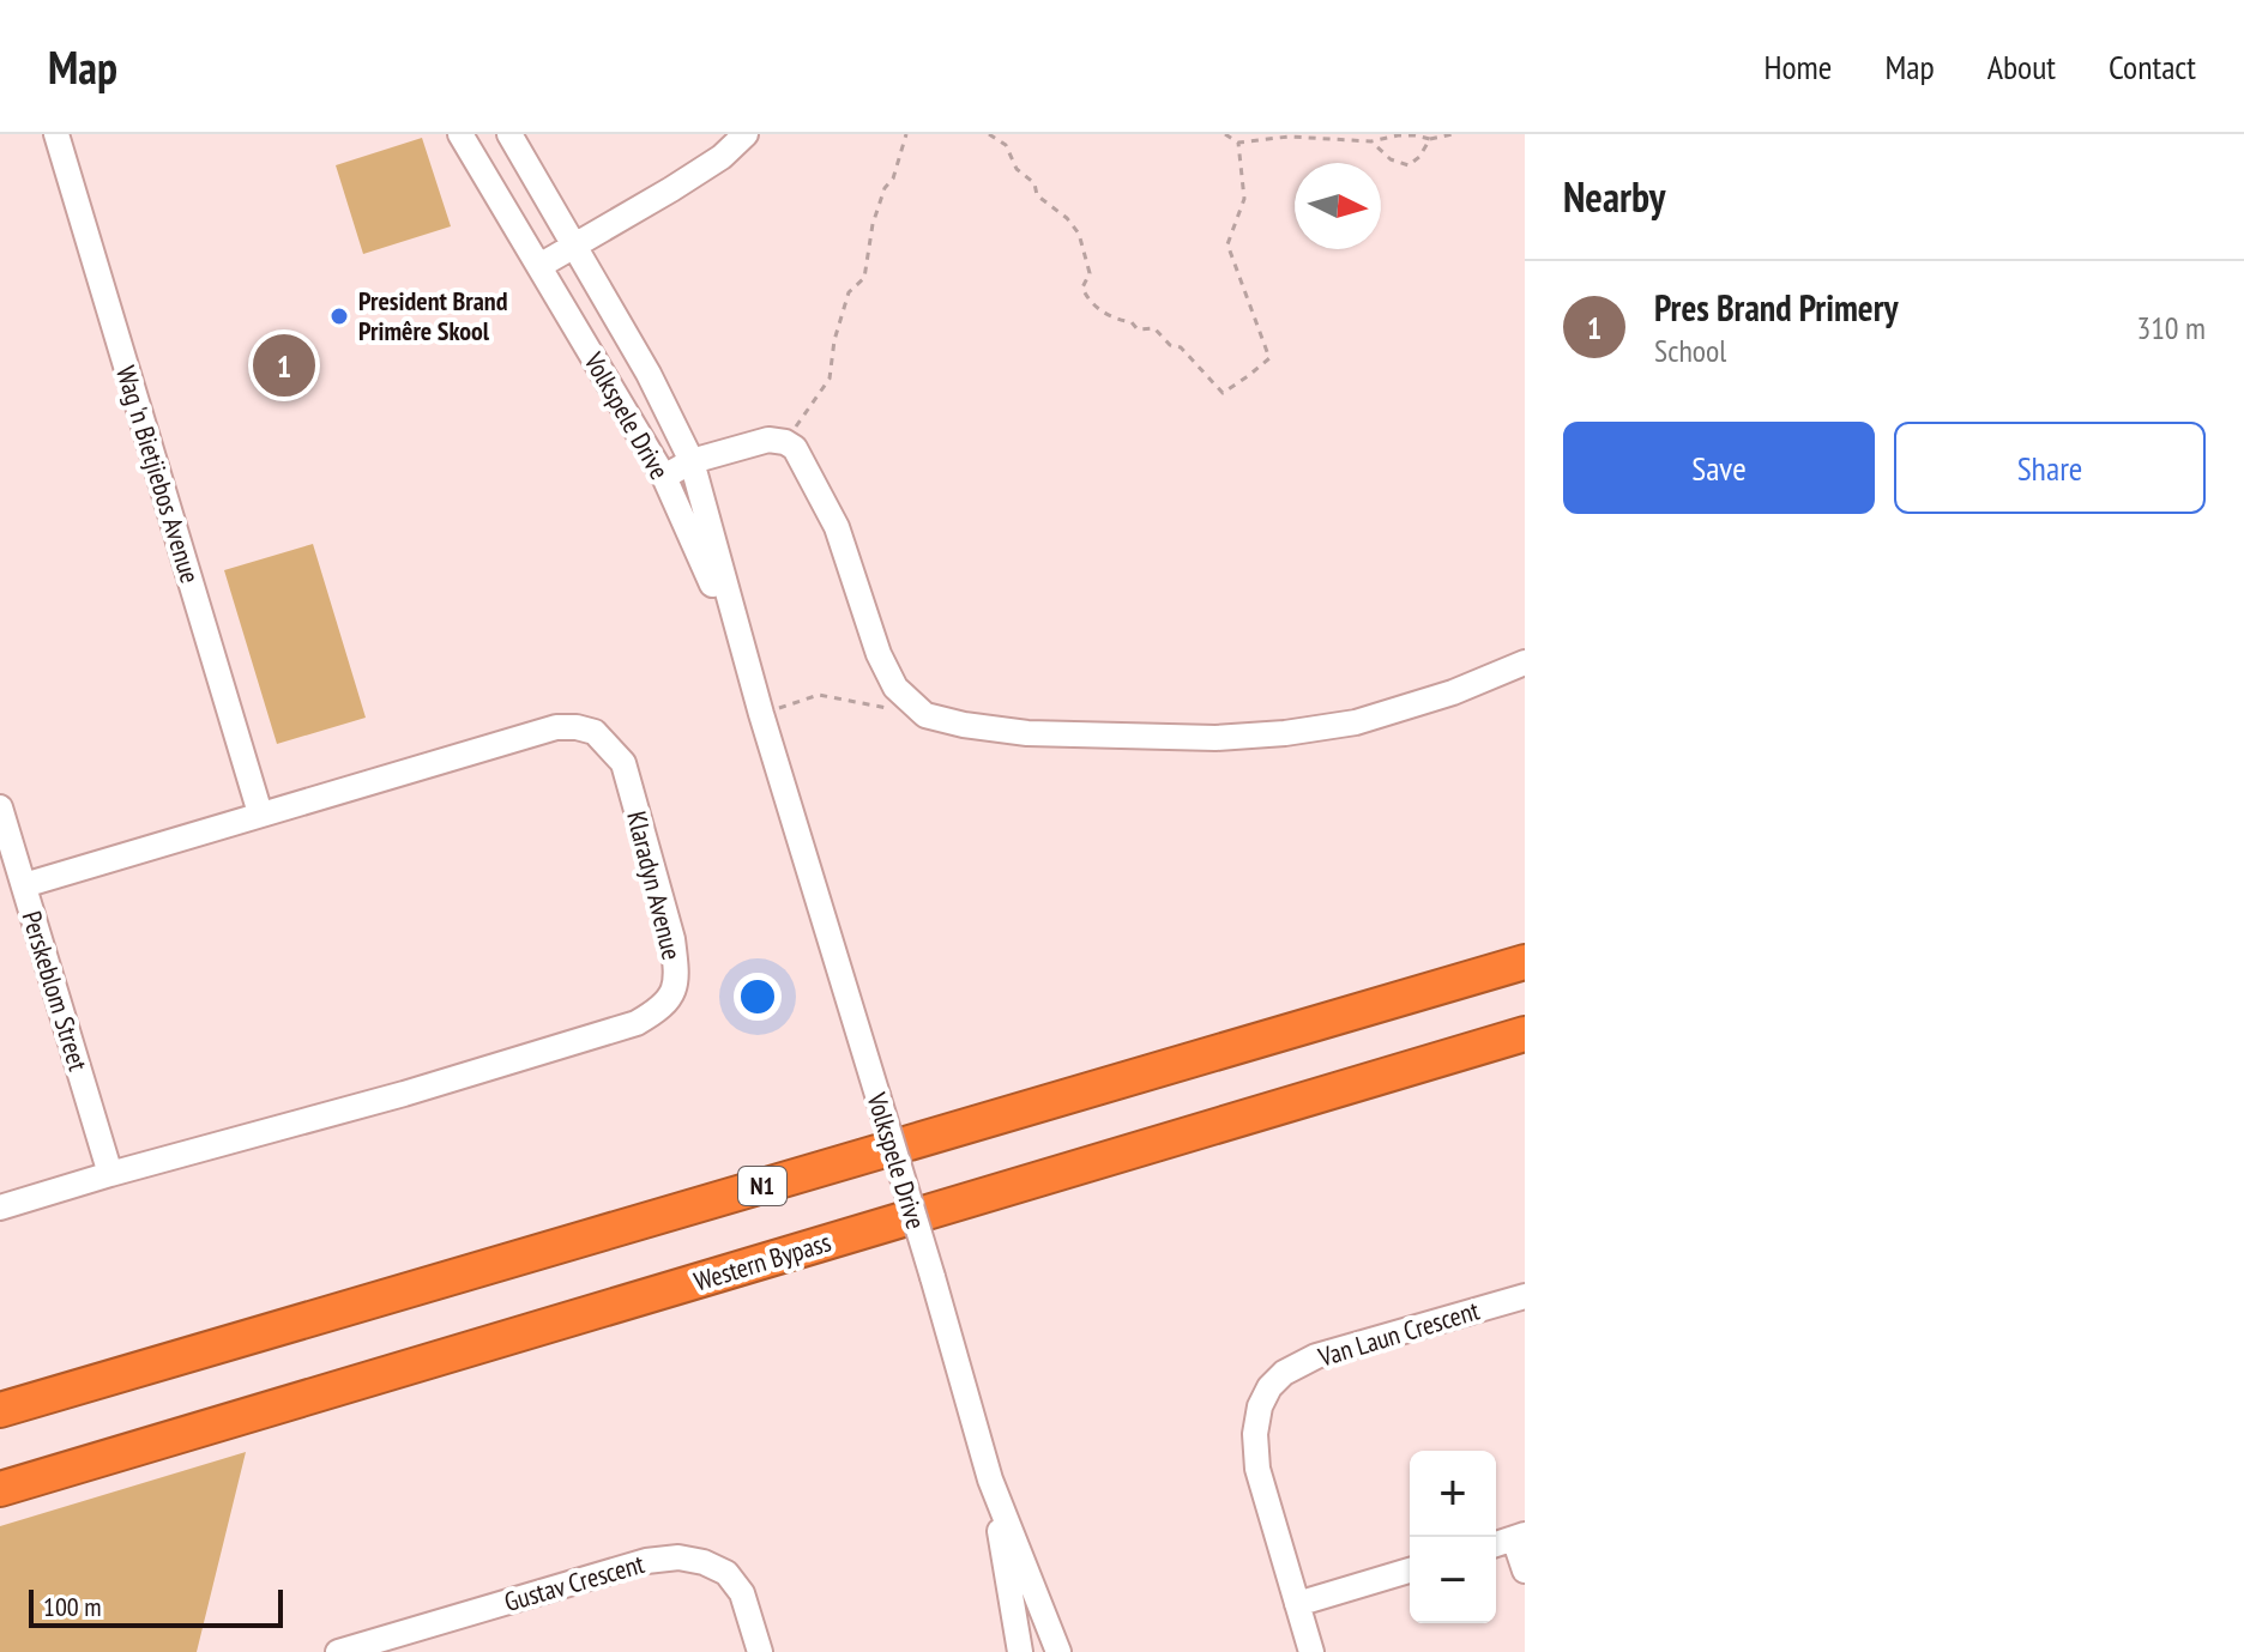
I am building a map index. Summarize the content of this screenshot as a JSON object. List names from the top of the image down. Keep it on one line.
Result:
{"streets":{"highway":["N1","Western Bypass"],"street":["Volkspele Drive","Wag 'n Bietjiebos Avenue","Klaradyn Avenue","Perskeblom Street","Van Laun Crescent","Gustav Crescent"]},"crossings":[["Wag 'n Bietjiebos Avenue","Klaradyn Avenue"],["Klaradyn Avenue","Perskeblom Street"]],"places":["President Brand Primêre Skool"],"scale_bar":"100 m","north":"right","page":{"header":"Map","nav":["Home","Map","About","Contact"],"heading":"Nearby","list":[{"mark":"1","name":"Pres Brand Primery","note":"School","value":"310 m"}],"pins":"1","buttons":["Save","Share"],"map_buttons":["+","−"],"scale":"100 m"}}
